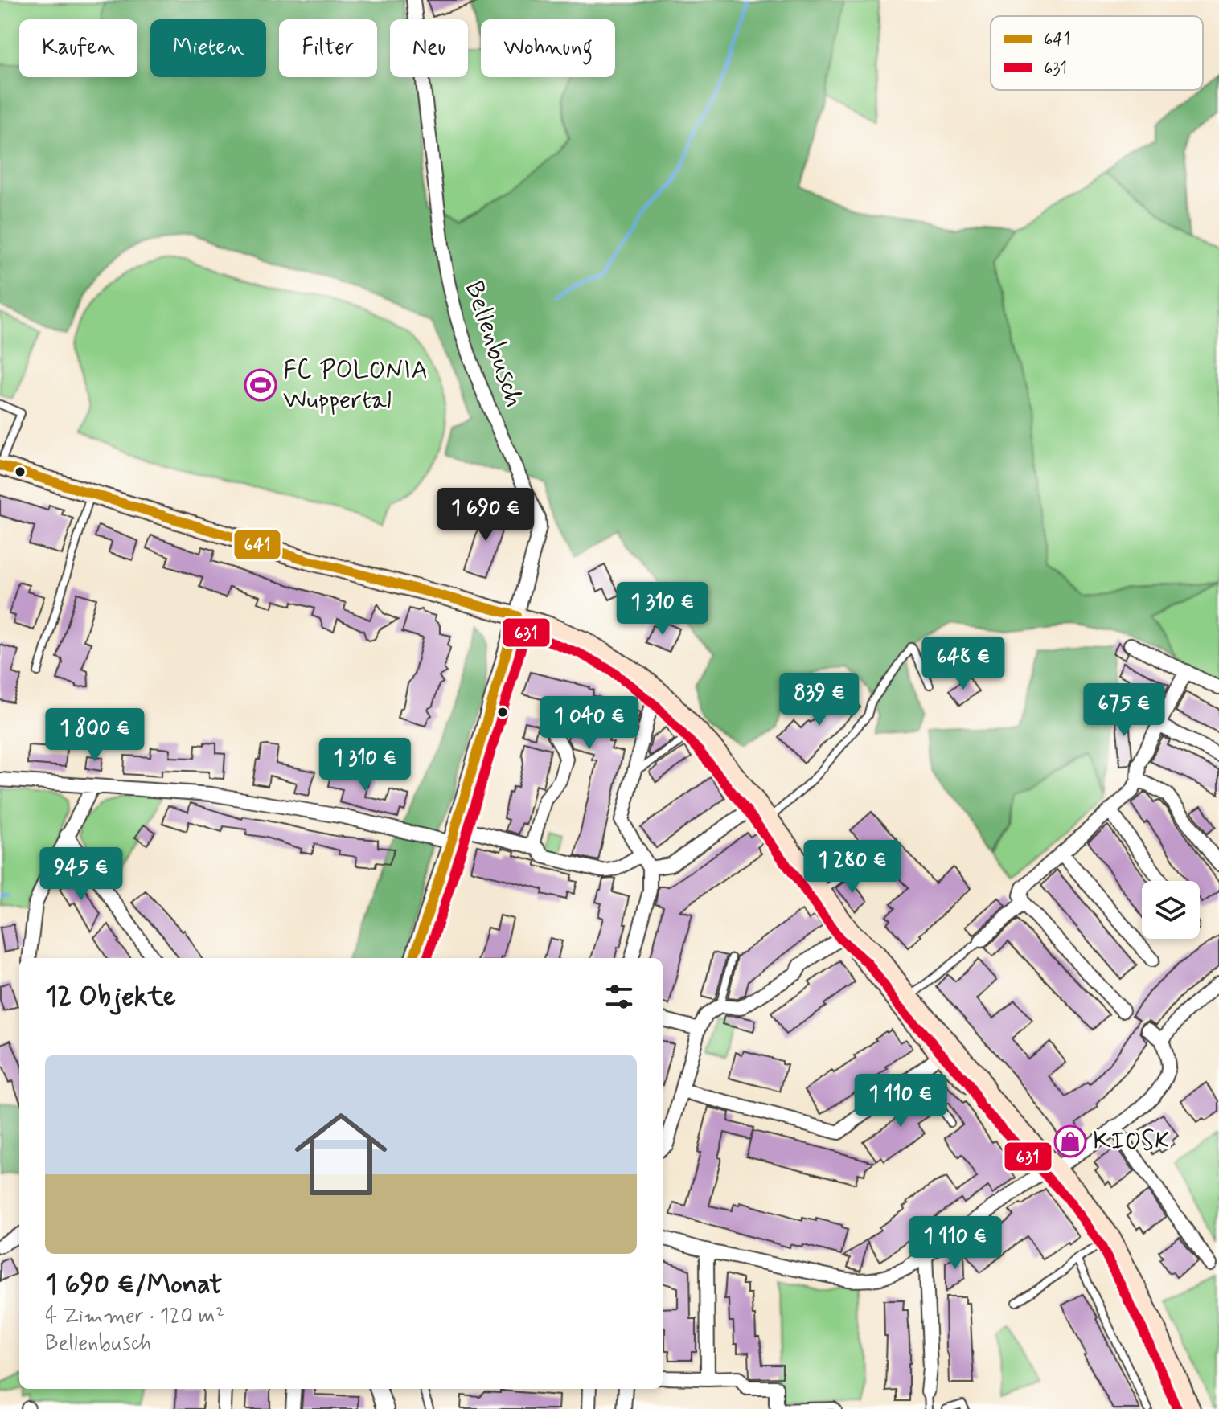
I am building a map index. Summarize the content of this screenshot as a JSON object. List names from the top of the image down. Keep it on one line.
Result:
{"streets":{"street":["Bellenbusch"]},"places":{"sports":["FC POLONIA Wuppertal"],"shop":["KIOSK"]},"lines":["transit line 641","transit line 631"],"legend":["641","631"],"page":{"chip":["Kaufen","Mieten","Filter","Neu","Wohnung"],"price":["1 690 €","1 310 €","648 €","839 €","675 €","1 040 €","1 800 €","1 310 €","1 280 €","945 €","1 110 €","1 110 €"],"heading":"12 Objekte","list":[{"name":"1 690 €/Monat","note":"4 Zimmer · 120 m² · Bellenbusch"}]}}
